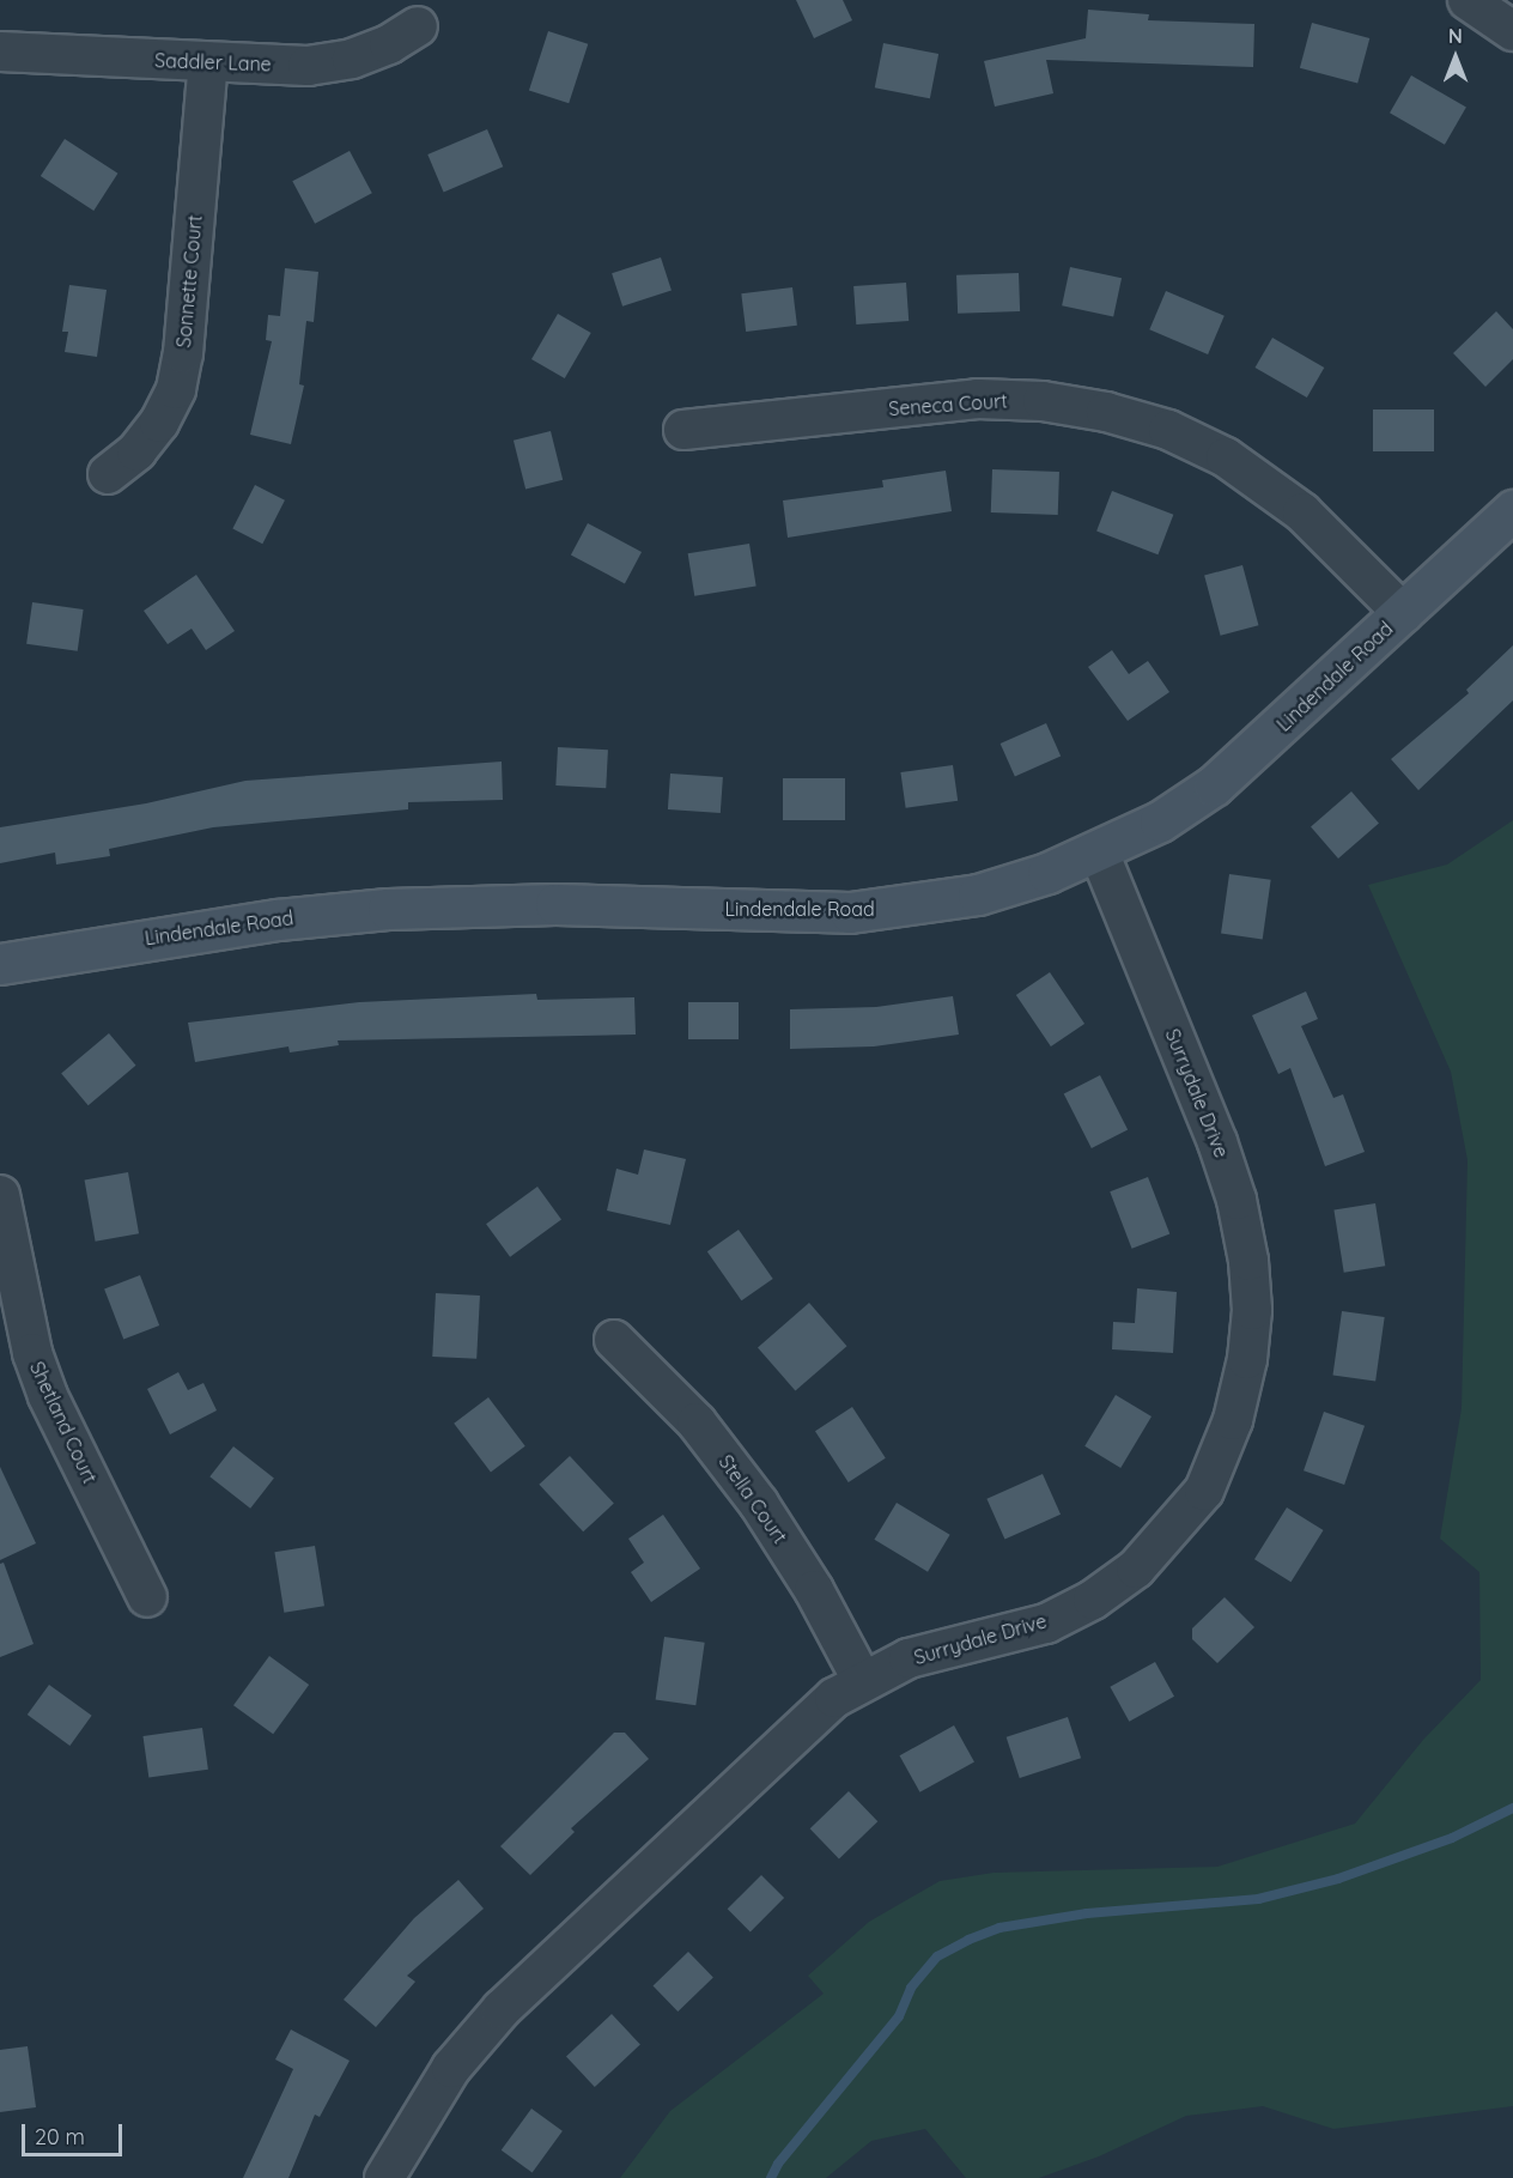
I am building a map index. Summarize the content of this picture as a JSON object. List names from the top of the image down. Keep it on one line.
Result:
{"streets":{"street":["Saddler Lane","Sonnette Court","Seneca Court","Lindendale Road","Surrydale Drive","Shetland Court","Stella Court"]},"crossings":[["Saddler Lane","Sonnette Court"],["Seneca Court","Lindendale Road"],["Lindendale Road","Surrydale Drive"],["Surrydale Drive","Stella Court"]],"scale_bar":"20 m","north":"top"}
